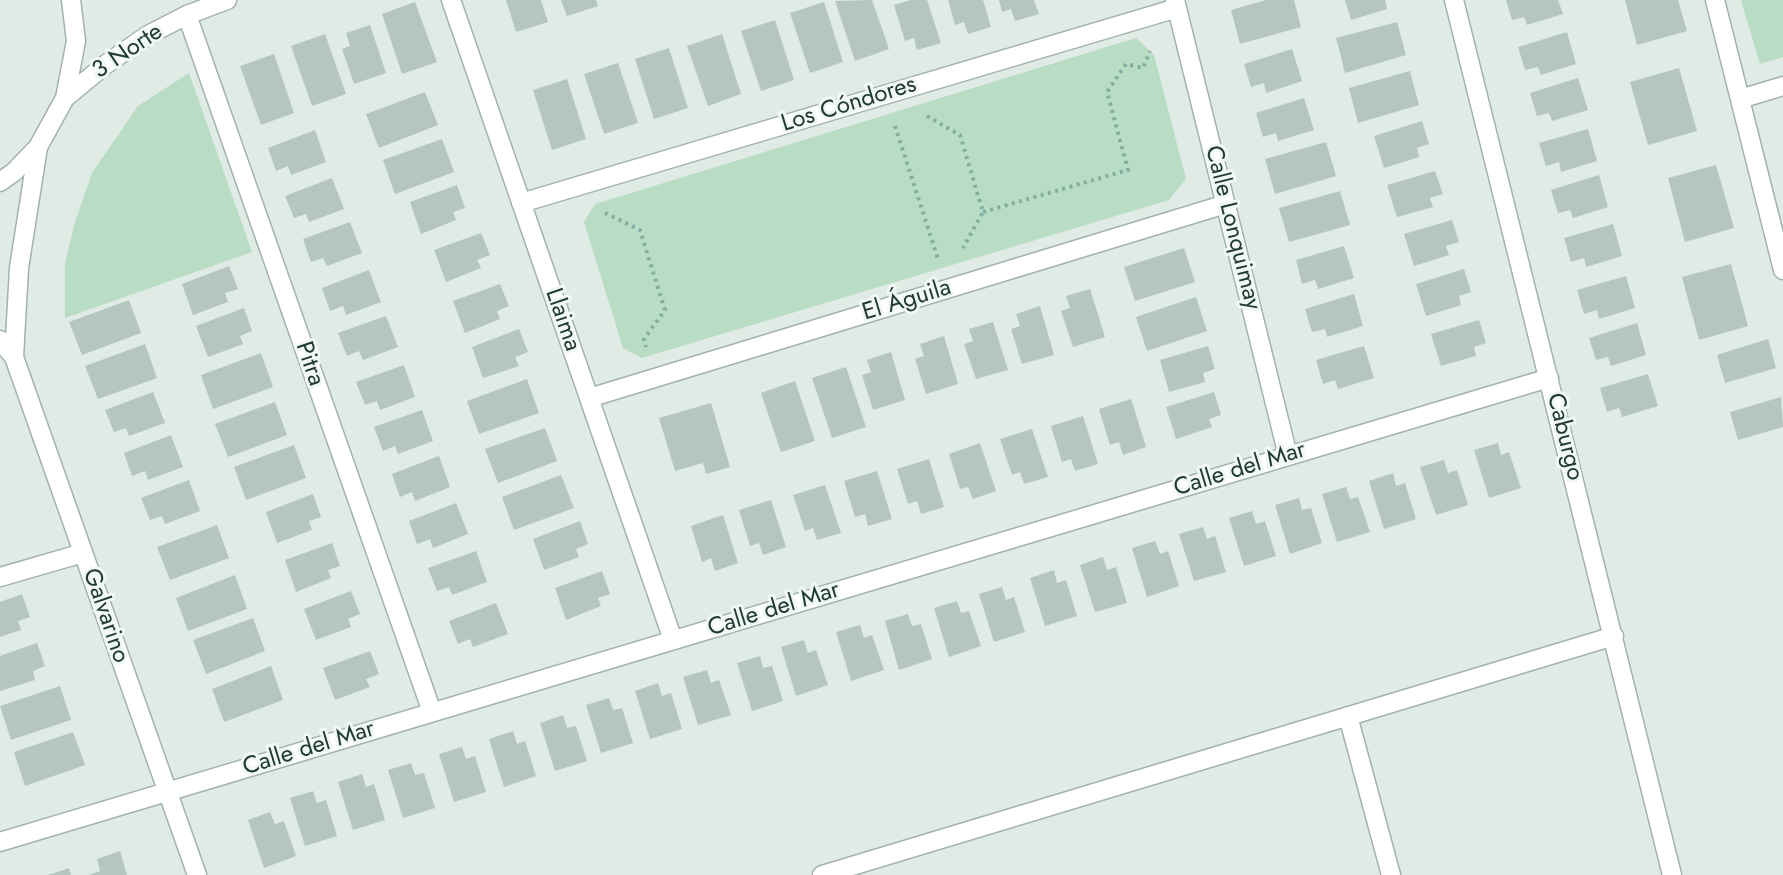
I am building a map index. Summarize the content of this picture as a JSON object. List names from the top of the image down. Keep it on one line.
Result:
{"streets":{"street":["3 Norte","Los Cóndores","Calle Lonquimay","El Águila","Llaima","Pitra","Caburgo","Calle del Mar","Galvarino"]},"crossings":[["3 Norte","Pitra"],["Los Cóndores","Calle Lonquimay"],["Los Cóndores","Llaima"],["Calle Lonquimay","El Águila"],["Calle Lonquimay","Calle del Mar"],["El Águila","Llaima"],["Llaima","Calle del Mar"],["Pitra","Calle del Mar"],["Caburgo","Calle del Mar"],["Calle del Mar","Galvarino"]]}
